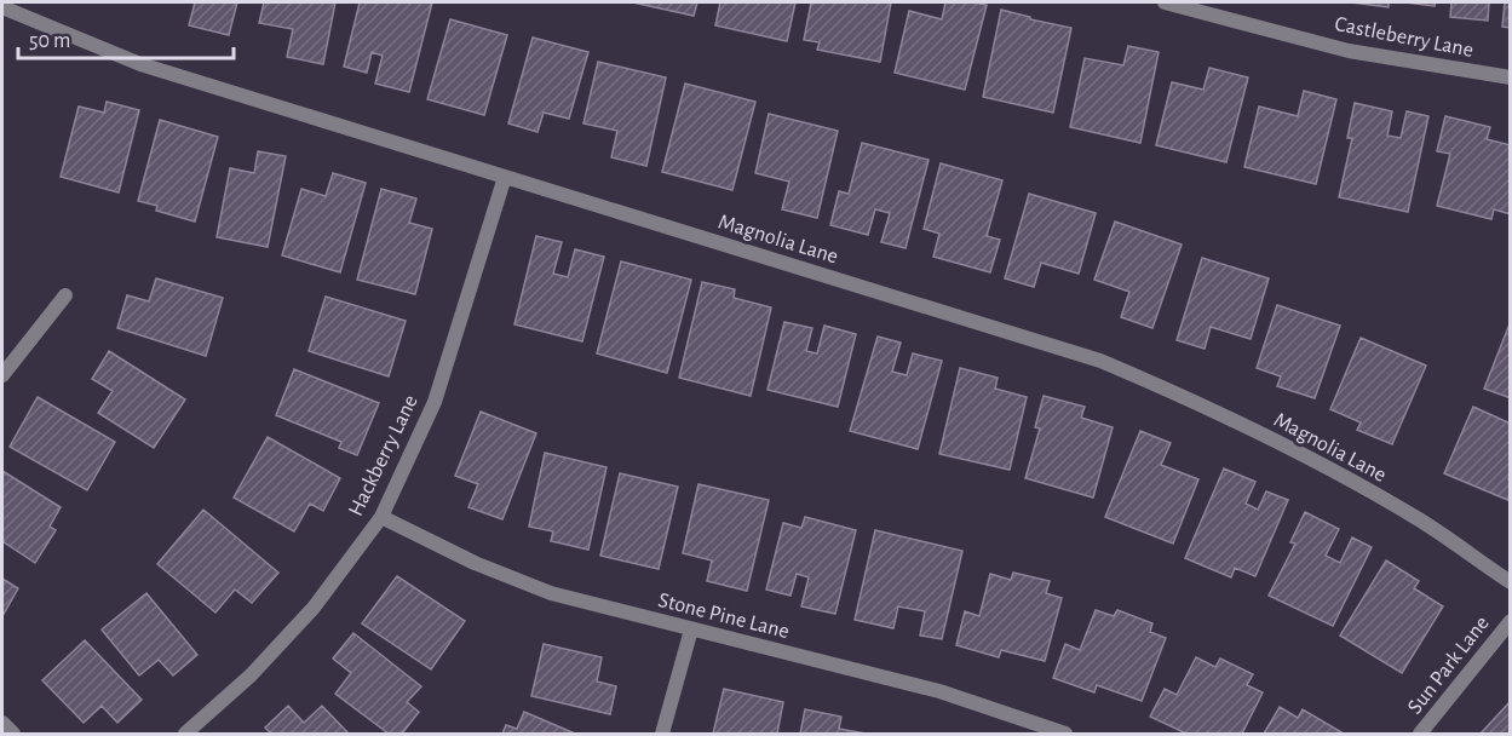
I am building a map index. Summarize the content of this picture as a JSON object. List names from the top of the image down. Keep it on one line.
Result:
{"streets":{"street":["Castleberry Lane","Magnolia Lane","Hackberry Lane","Stone Pine Lane","Sun Park Lane"]},"crossings":[["Magnolia Lane","Hackberry Lane"],["Hackberry Lane","Stone Pine Lane"]],"scale_bar":"50 m"}
